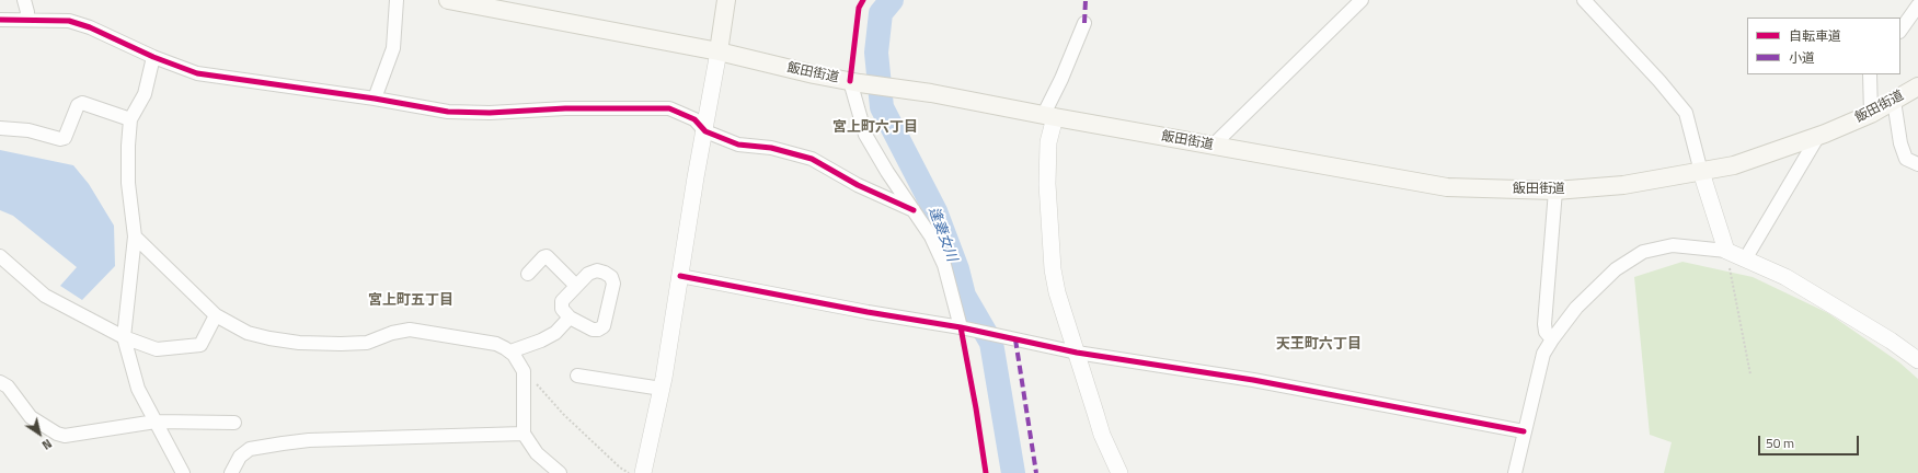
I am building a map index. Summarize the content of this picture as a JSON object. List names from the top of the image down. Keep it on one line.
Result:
{"streets":{"main road":["飯田街道"]},"districts":["宮上町六丁目","宮上町五丁目","天王町六丁目"],"water":["逢妻女川"],"legend":["自転車道","小道"],"scale_bar":"50 m","north":"bottom right"}
